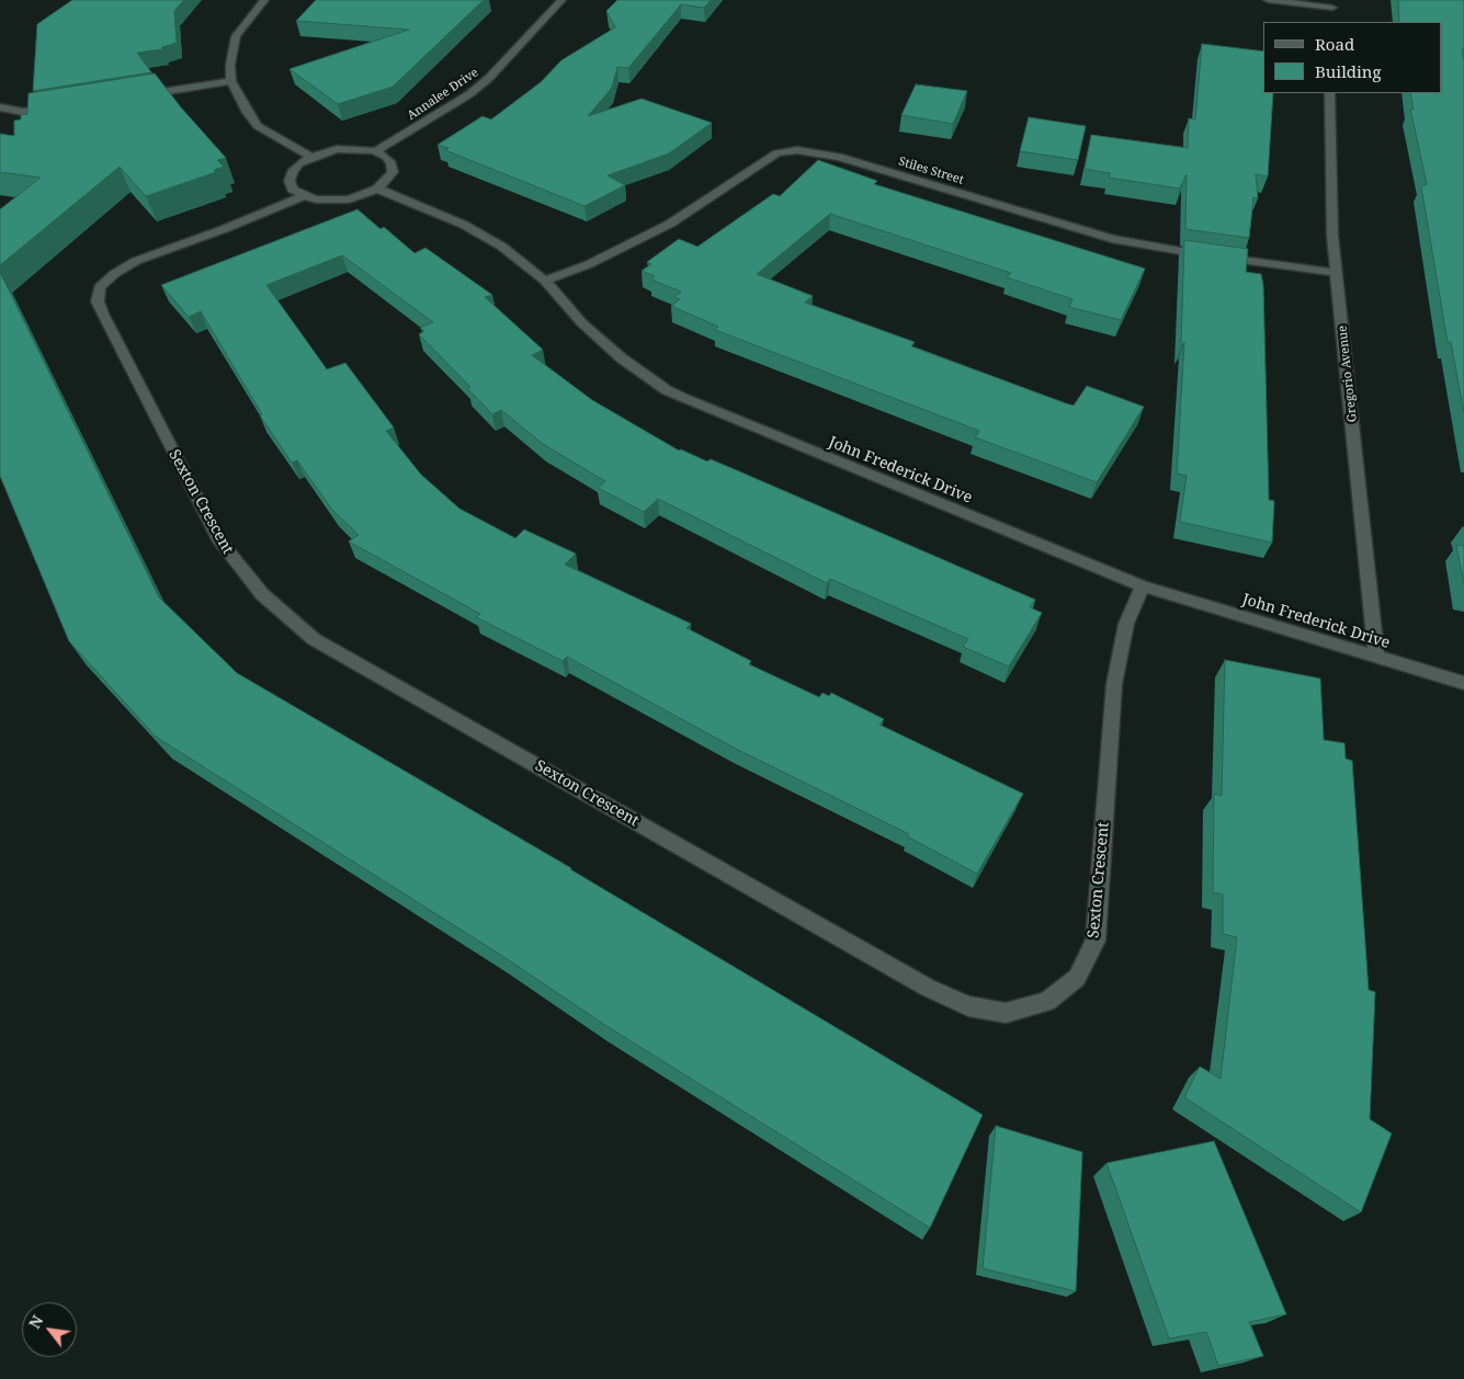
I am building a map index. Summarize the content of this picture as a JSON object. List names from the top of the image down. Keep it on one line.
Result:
{"streets":{"street":["Annalee Drive","Stiles Street","Gregorio Avenue","John Frederick Drive","Sexton Crescent"]},"crossings":[["Stiles Street","Gregorio Avenue"],["Stiles Street","John Frederick Drive"],["Gregorio Avenue","John Frederick Drive"],["John Frederick Drive","Sexton Crescent"]],"legend":["Road","Building"],"north":"top left"}
